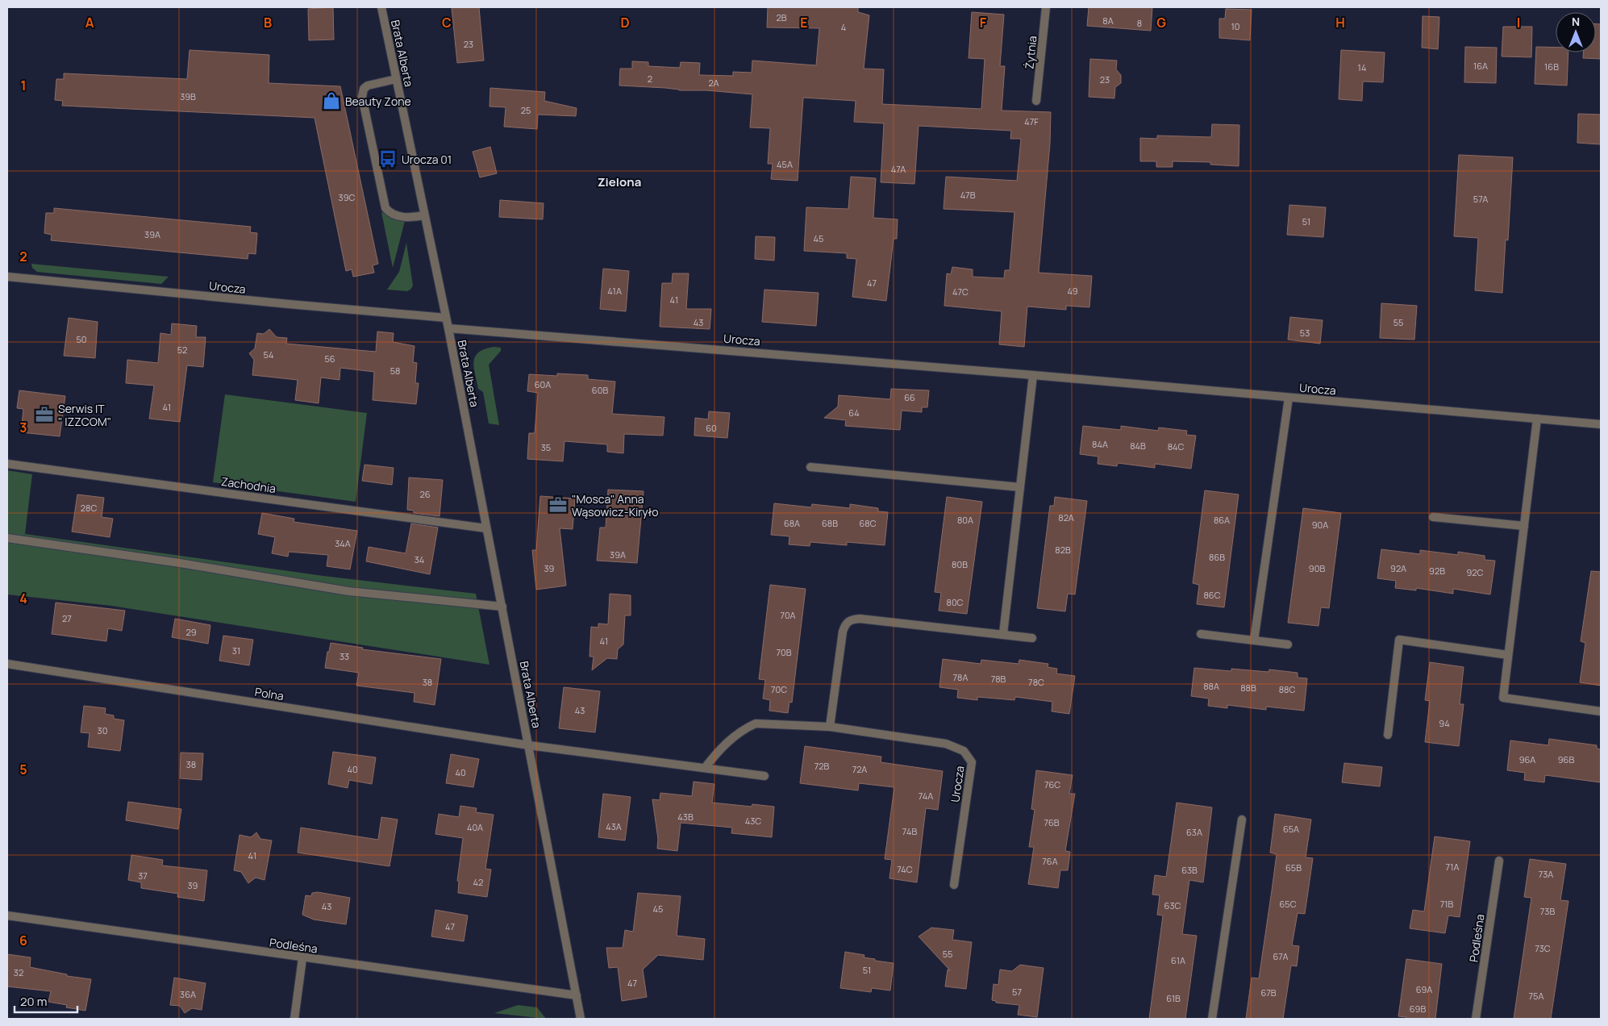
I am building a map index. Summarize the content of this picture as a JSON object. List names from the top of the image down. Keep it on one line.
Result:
{"streets":{"street":["Żytnia","Brata Alberta","Urocza","Zachodnia","Polna","Podleśna"]},"crossings":[["Brata Alberta","Urocza"],["Brata Alberta","Zachodnia"],["Brata Alberta","Polna"],["Brata Alberta","Podleśna"]],"districts":["Zielona"],"places":{"shop":["Beauty Zone"],"bus stop":["Urocza 01"],"office":["Serwis IT \" IZZCOM\"","\"Mosca\" Anna Wąsowicz-Kiryło"]},"house_numbers":["2B","8A","8","10","4","23","16A","16B","14","2","23","2A","39B","25","47F","45A","47A","47B","39C","57A","51","39A","45","47","41A","49","47C","41","43","55","53","50","52","54","56","58","60A","60B","66","41","64","60","84A","84B","84C","35","26","28C","82A","80A","86A","68A","68B","68C","90A","34A","82B","39A","86B","34","80B","39","90B","92A","92B","92C","86C","80C","70A","27","29","41","31","70B","33","78A","78B","38","78C","88A","88B","70C","88C","43","94","30","96A","96B","38","72B","40","72A","40","76C","74A","43B","43C","76B","43A","40A","65A","74B","63A","41","76A","71A","65B","74C","63B","73A","37","42","39","65C","71B","63C","43","45","73B","47","73C","55","67A","61A","51","32","47","69A","57","67B","36A","75A","61B","69B"],"scale_bar":"20 m","north":"top","grid":{"columns":["A","B","C","D","E","F","G","H","I"],"rows":["1","2","3","4","5","6"]}}
